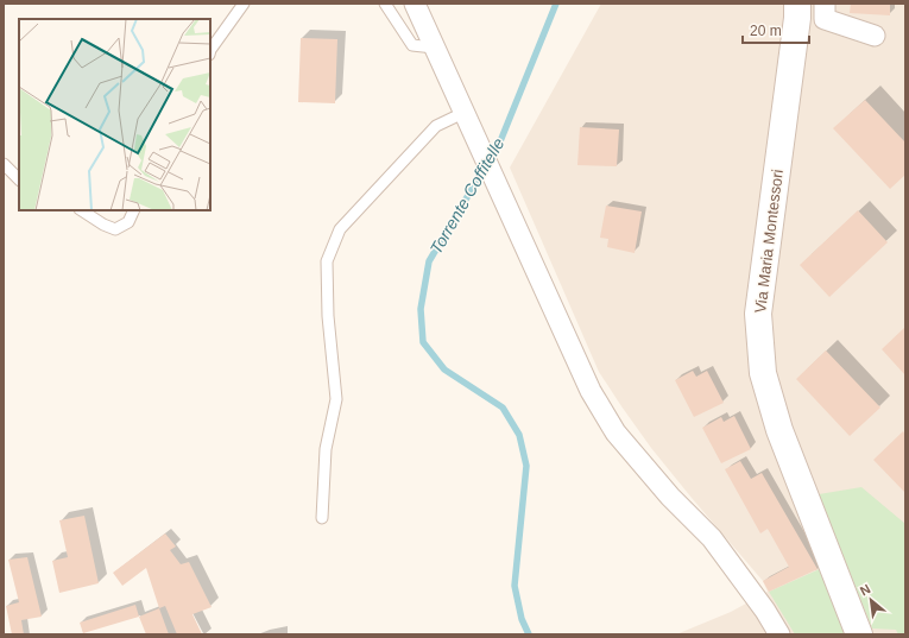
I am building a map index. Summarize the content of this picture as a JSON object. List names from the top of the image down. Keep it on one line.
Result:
{"streets":{"street":["Via Maria Montessori"]},"water":["Torrente Coffitelle"],"scale_bar":"20 m","north":"top left"}
